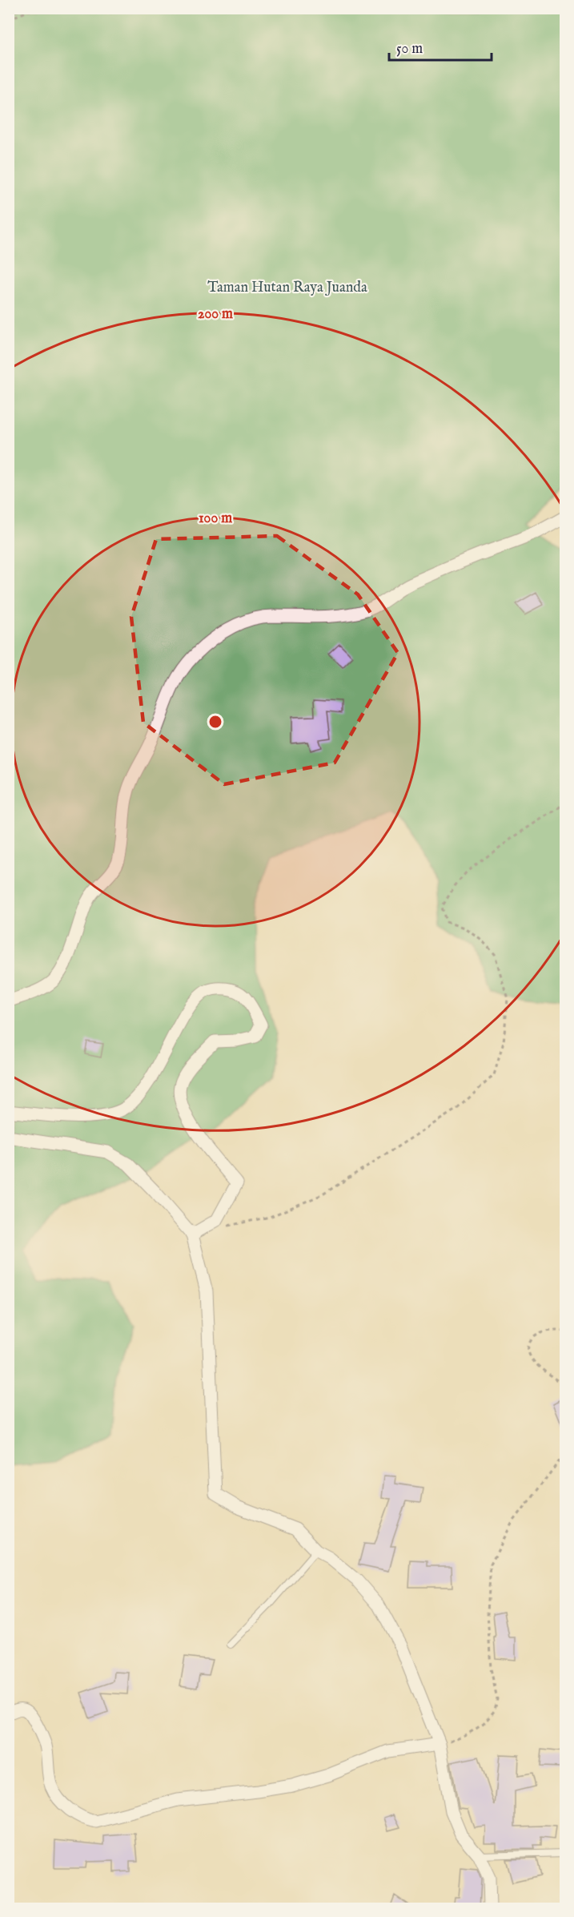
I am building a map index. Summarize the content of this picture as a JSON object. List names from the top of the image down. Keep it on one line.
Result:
{"parks":["Taman Hutan Raya Juanda"],"scale_bar":"50 m","rings":["200 m","100 m"]}
